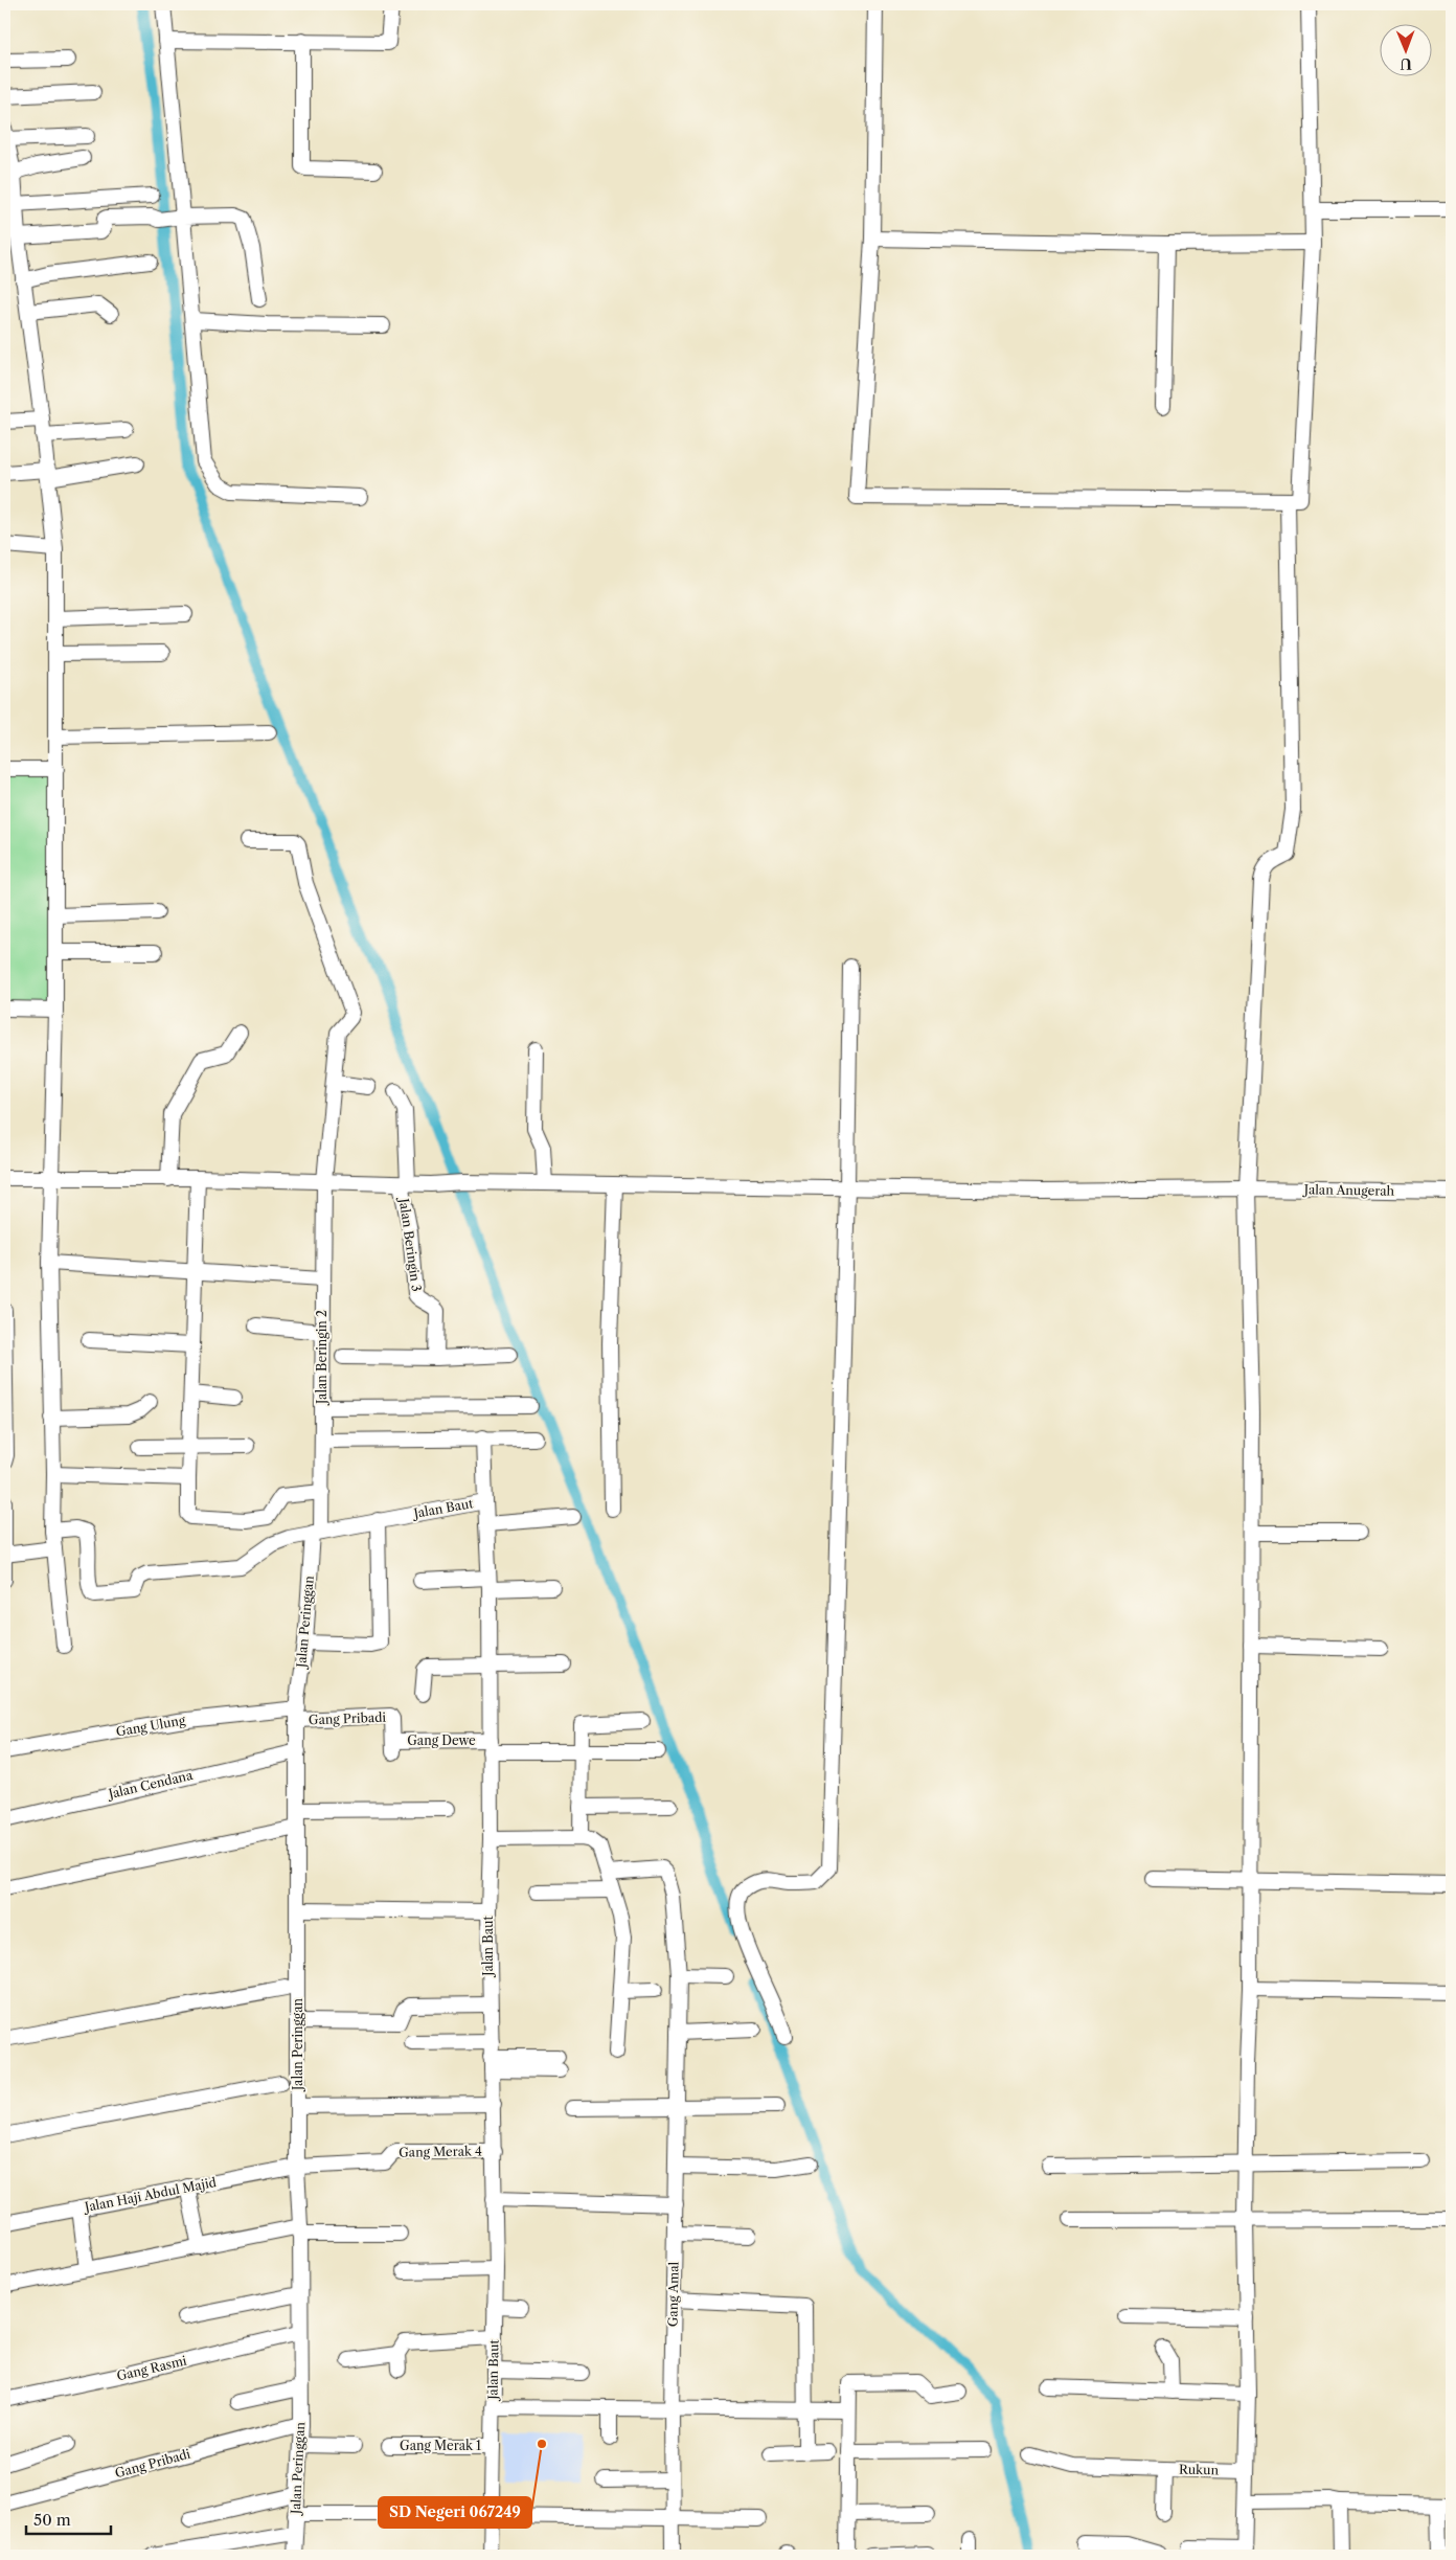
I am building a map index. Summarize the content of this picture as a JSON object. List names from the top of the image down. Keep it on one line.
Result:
{"streets":{"street":["Jalan Anugerah","Jalan Beringin 3","Jalan Beringin 2","Jalan Baut","Jalan Peringgan","Gang Pribadi","Gang Ulung","Gang Dewe","Jalan Cendana","Gang Merak 4","Jalan Haji Abdul Majid","Gang Amal","Gang Rasmi","Gang Merak 1","Rukun"]},"crossings":[["Jalan Anugerah","Jalan Beringin 3"],["Jalan Anugerah","Jalan Beringin 2"],["Jalan Beringin 2","Jalan Baut"],["Jalan Beringin 2","Jalan Peringgan"],["Jalan Baut","Jalan Peringgan"],["Jalan Baut","Gang Dewe"],["Jalan Baut","Gang Merak 4"],["Jalan Baut","Gang Merak 1"],["Jalan Peringgan","Gang Pribadi"],["Jalan Peringgan","Gang Ulung"],["Jalan Peringgan","Jalan Cendana"],["Jalan Peringgan","Gang Merak 4"],["Jalan Peringgan","Jalan Haji Abdul Majid"],["Jalan Peringgan","Gang Rasmi"],["Gang Pribadi","Gang Ulung"],["Gang Pribadi","Gang Dewe"],["Gang Merak 4","Jalan Haji Abdul Majid"]],"places":["SD Negeri 067249"],"scale_bar":"50 m","north":"bottom"}
